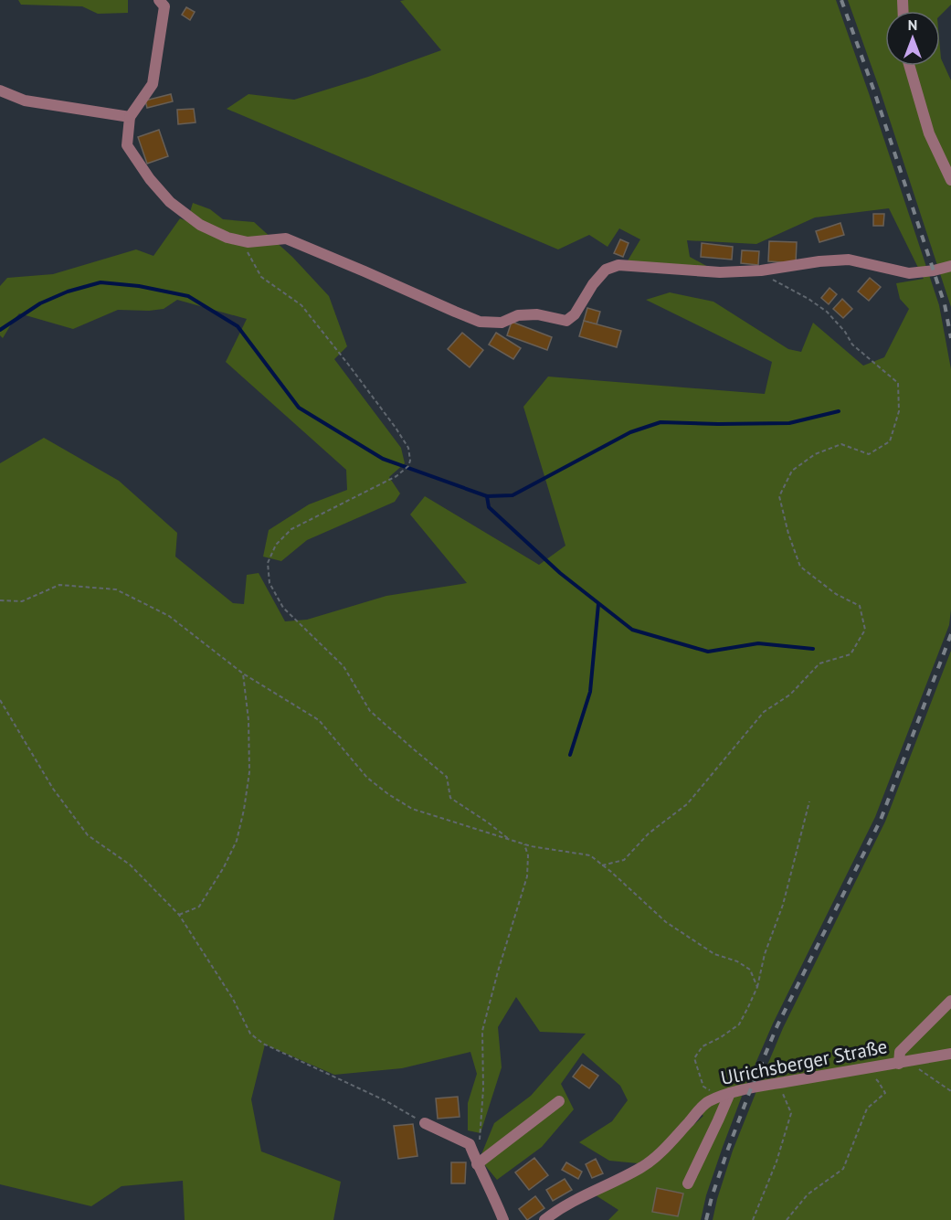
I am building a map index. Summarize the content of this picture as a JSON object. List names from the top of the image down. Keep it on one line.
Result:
{"streets":{"street":["Ulrichsberger Straße"]},"north":"top"}
